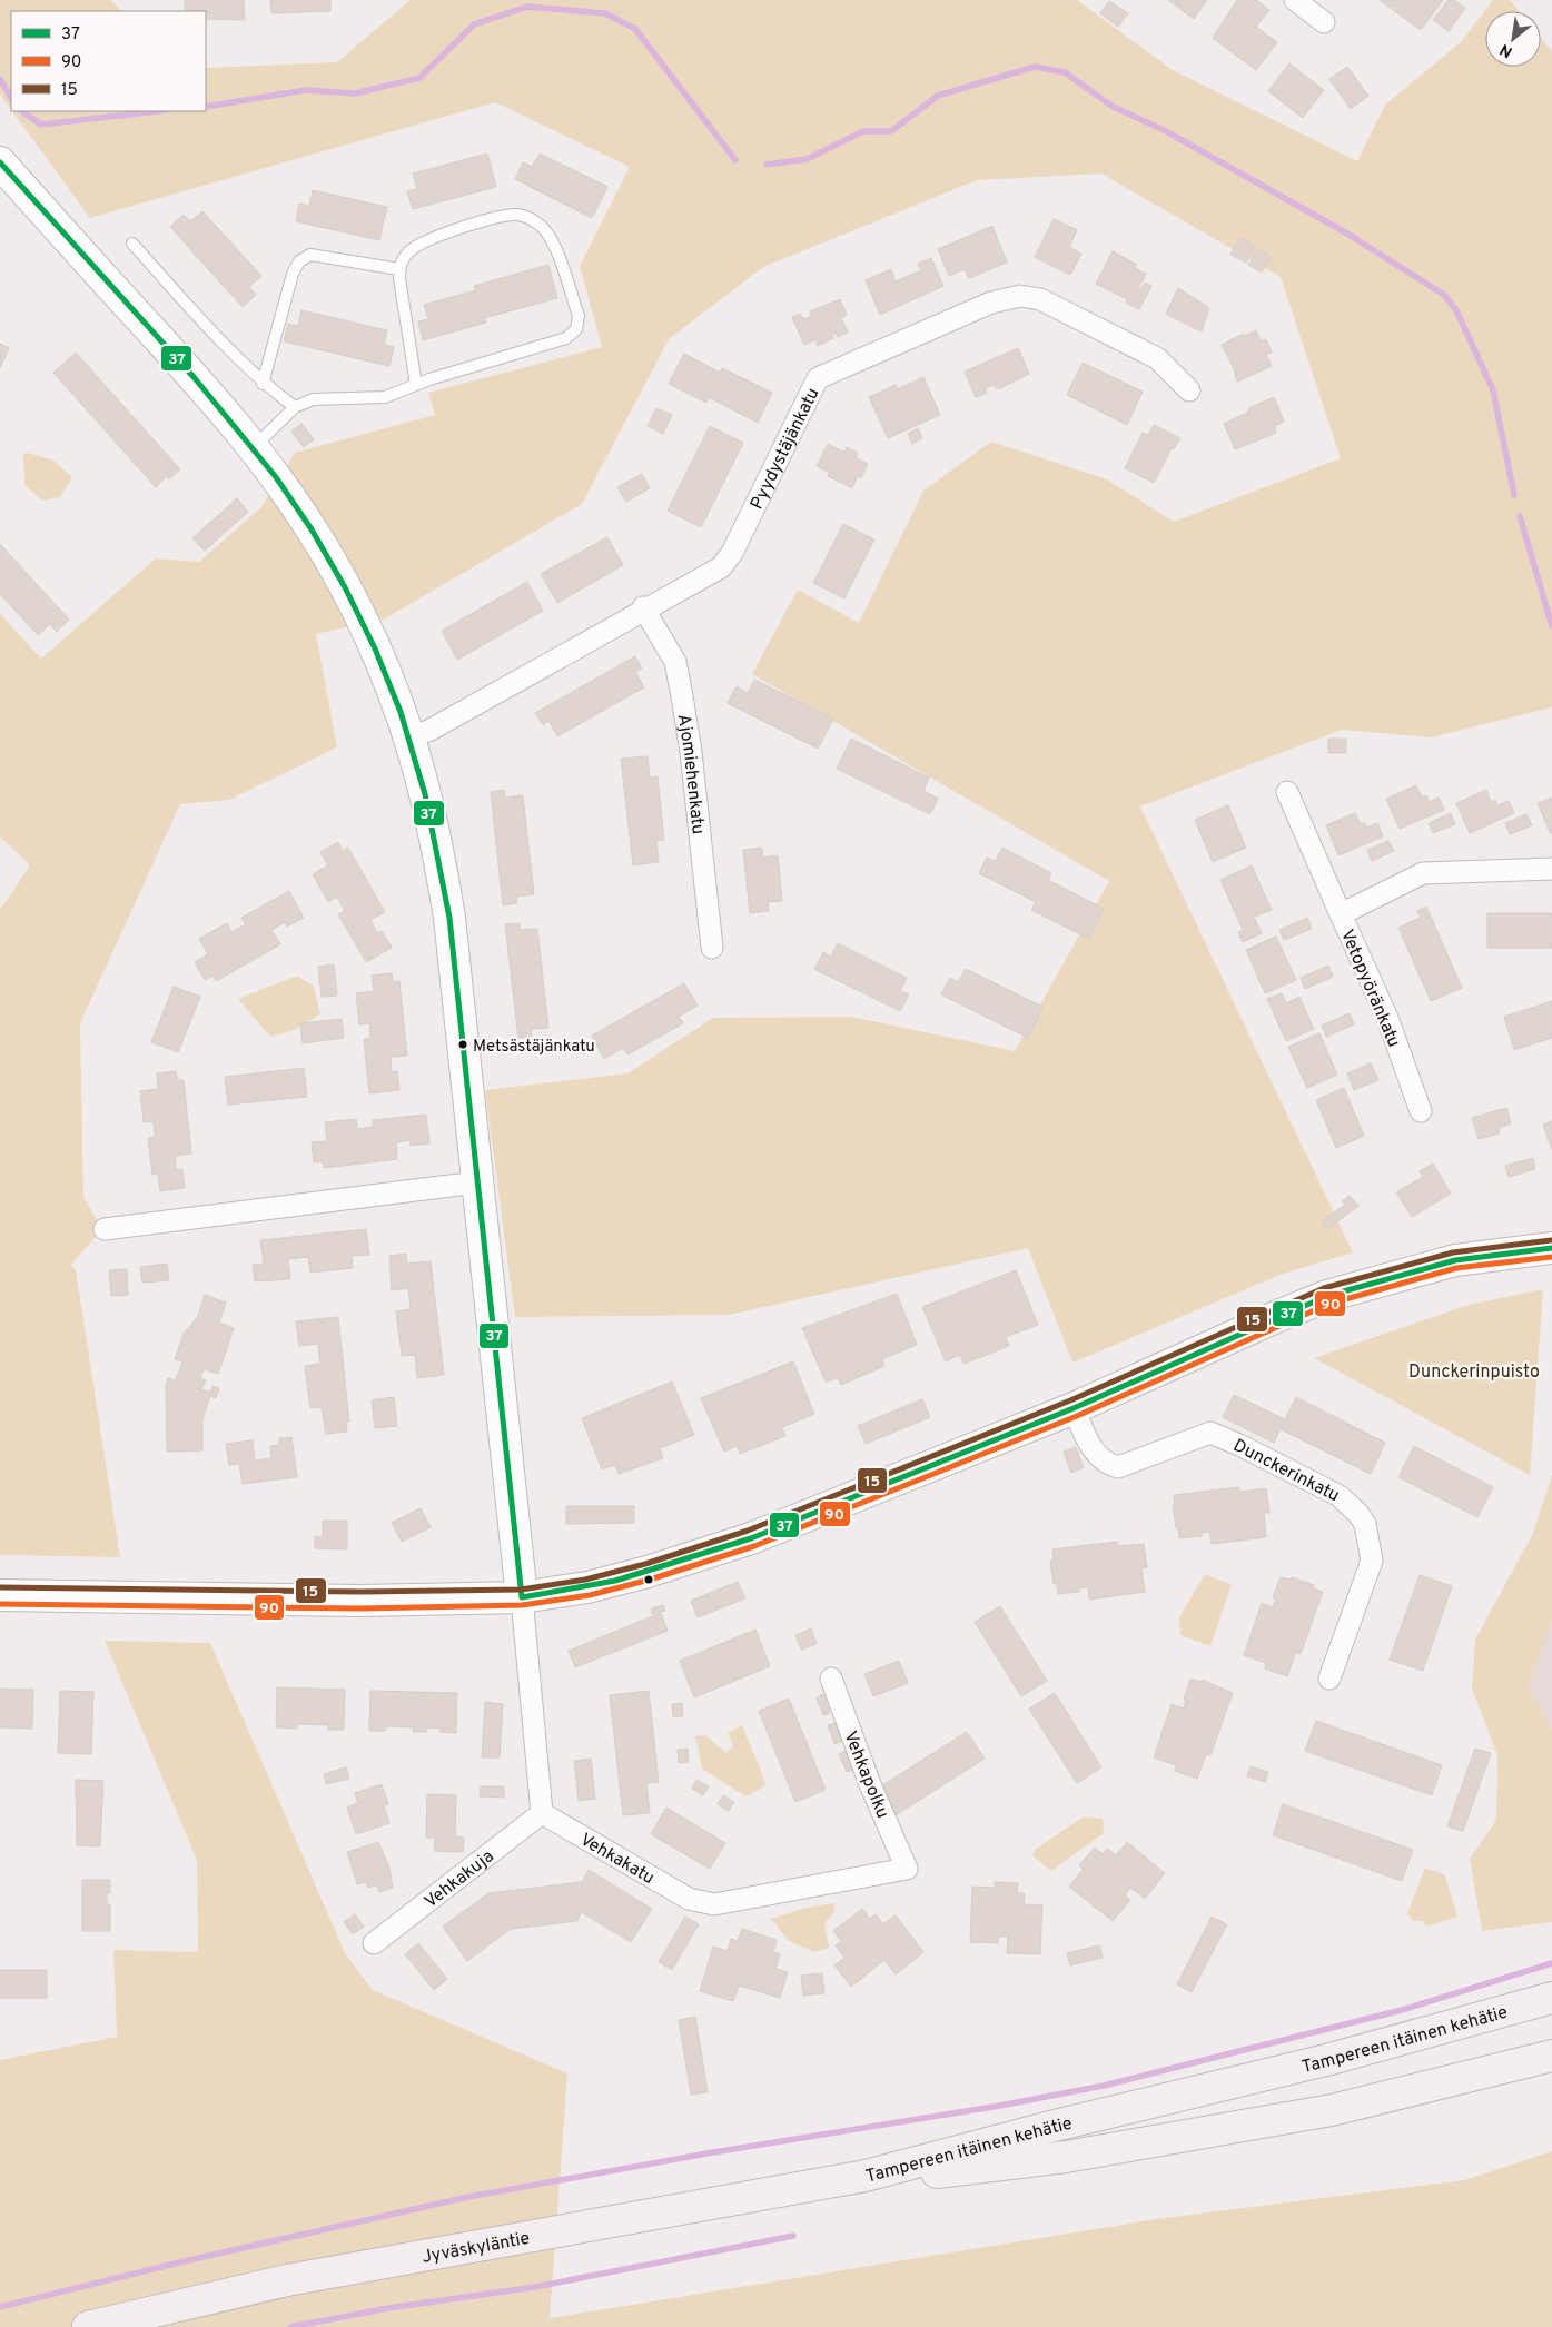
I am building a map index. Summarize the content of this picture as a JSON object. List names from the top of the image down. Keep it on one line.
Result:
{"streets":{"highway":["Tampereen itäinen kehätie","Jyväskyläntie"],"street":["Pyydystäjänkatu","Ajomiehenkatu","Vetopyöränkatu","Dunckerinkatu","Vehkapolku","Vehkakatu","Vehkakuja"]},"crossings":[["Pyydystäjänkatu","Ajomiehenkatu"],["Vehkapolku","Vehkakatu"],["Vehkakatu","Vehkakuja"],["Tampereen itäinen kehätie","Jyväskyläntie"]],"parks":["Dunckerinpuisto"],"places":["Metsästäjänkatu"],"lines":["transit line 37","transit line 15","transit line 90"],"legend":["37","90","15"],"north":"bottom left"}
